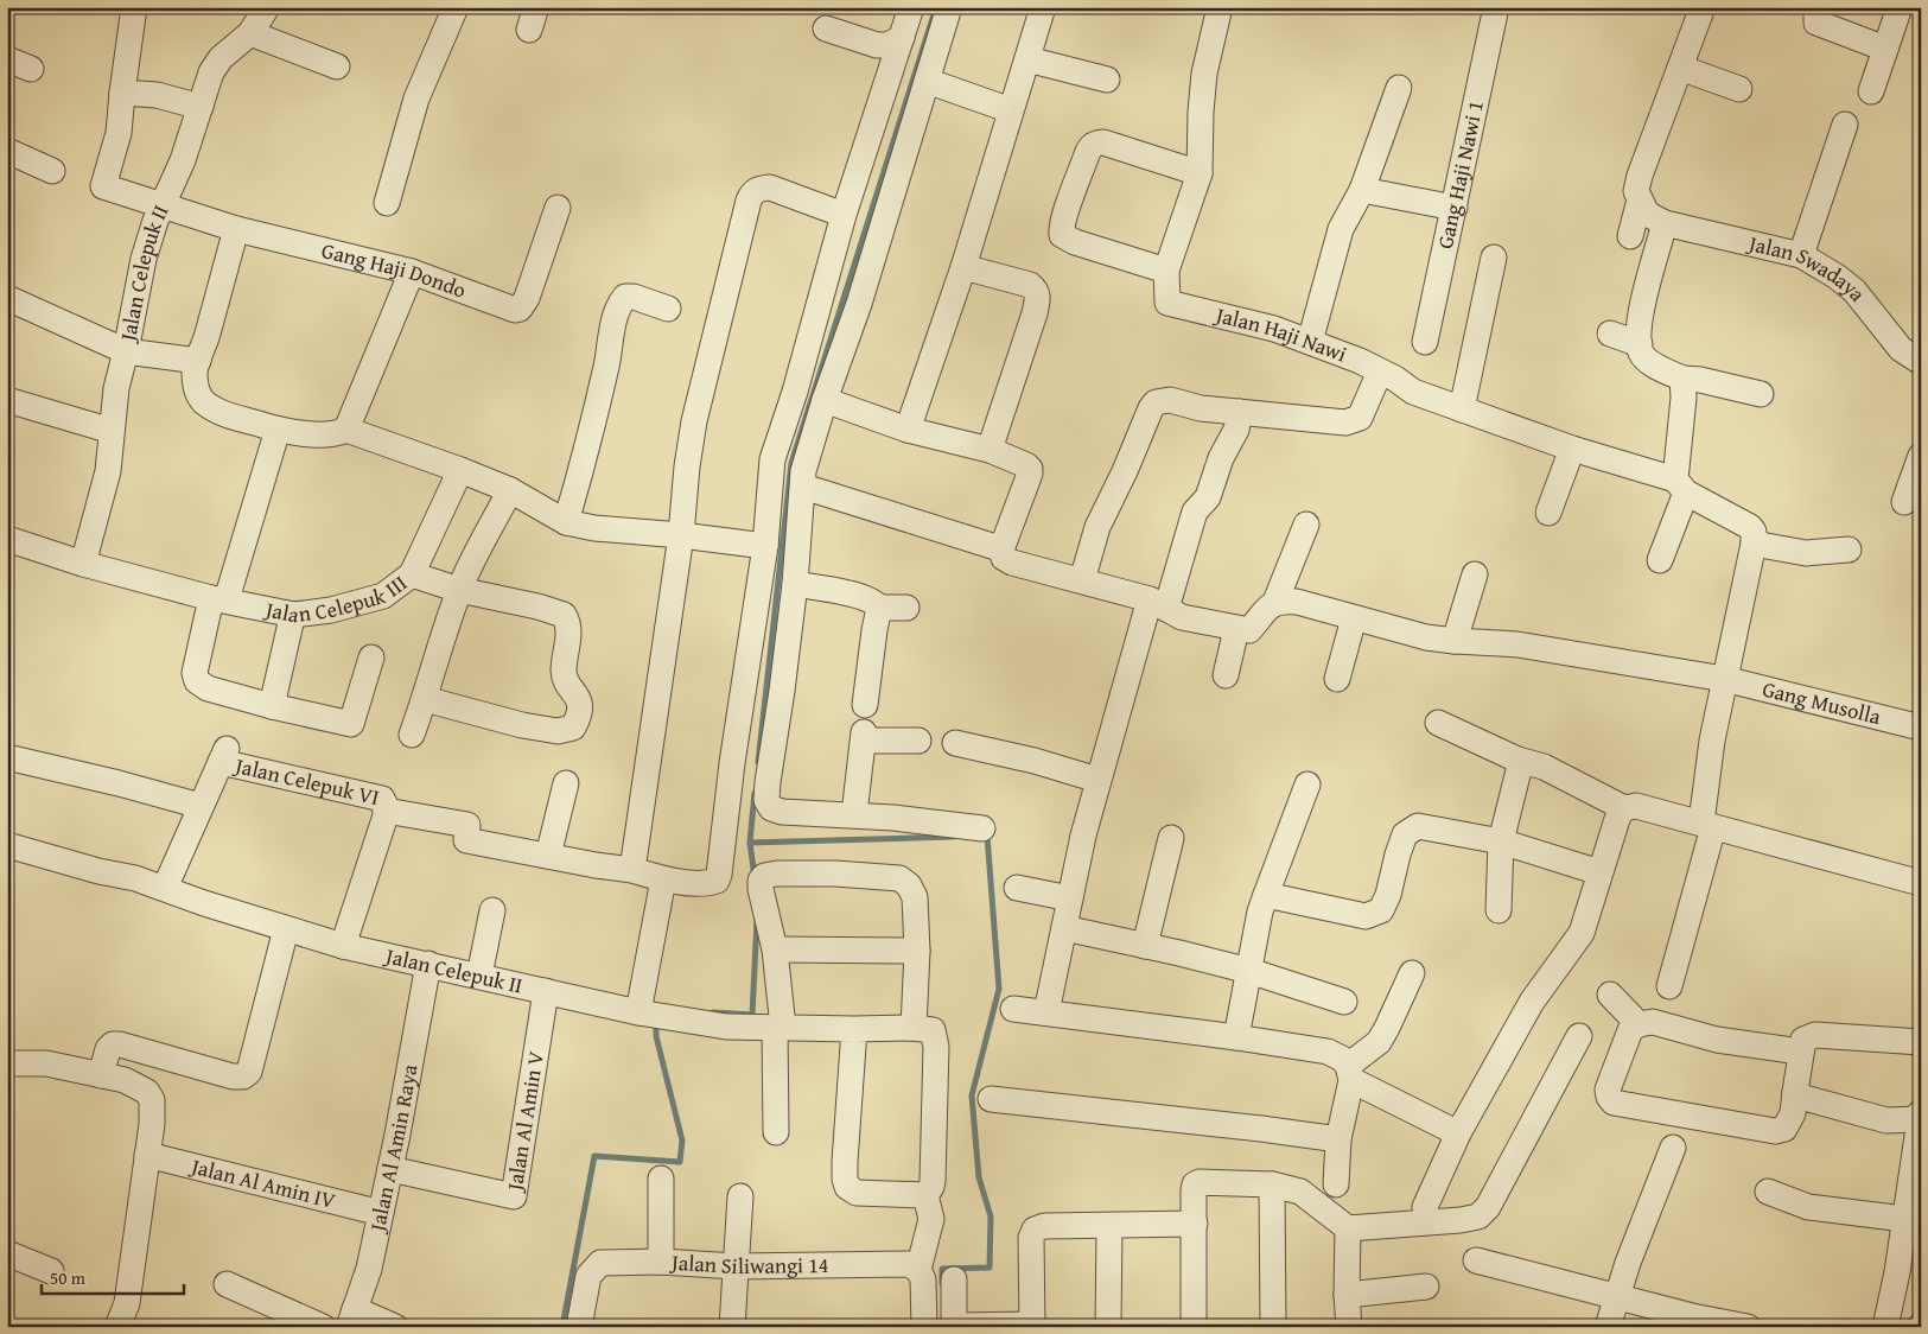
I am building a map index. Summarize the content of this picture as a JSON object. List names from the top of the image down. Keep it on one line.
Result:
{"streets":{"street":["Gang Haji Nawi 1","Gang Haji Dondo","Jalan Celepuk II","Jalan Swadaya","Jalan Haji Nawi","Jalan Celepuk III","Gang Musolla","Jalan Celepuk VI","Jalan Al Amin V","Jalan Al Amin Raya","Jalan Al Amin IV","Jalan Siliwangi 14"]},"crossings":[["Gang Haji Dondo","Jalan Celepuk II"],["Jalan Celepuk II","Jalan Celepuk III"],["Jalan Celepuk II","Jalan Celepuk VI"],["Jalan Celepuk II","Jalan Al Amin V"],["Jalan Celepuk II","Jalan Al Amin Raya"],["Jalan Al Amin V","Jalan Al Amin Raya"],["Jalan Al Amin Raya","Jalan Al Amin IV"]],"scale_bar":"50 m"}
